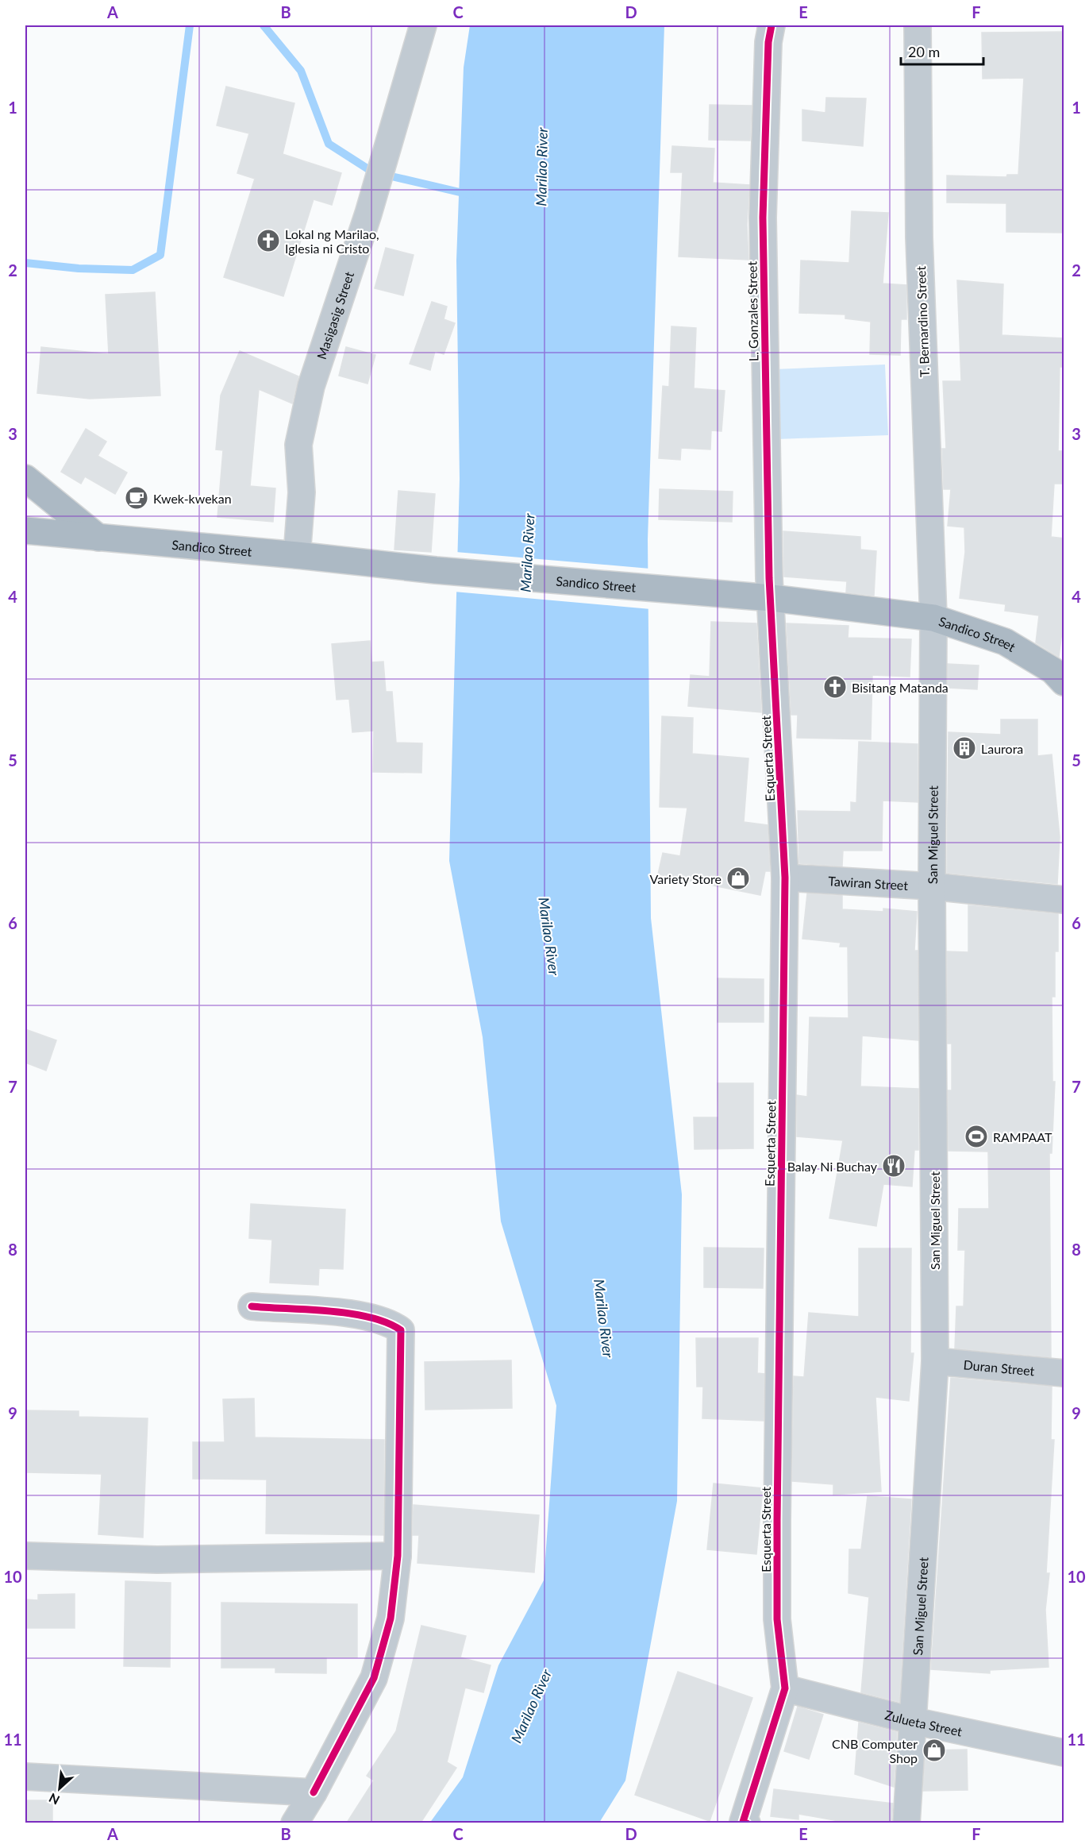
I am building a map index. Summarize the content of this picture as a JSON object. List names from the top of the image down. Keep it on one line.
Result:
{"streets":{"main road":["Sandico Street"],"street":["L. Gonzales Street","Masigasig Street","T. Bernardino Street","Esquerta Street","San Miguel Street","Tawiran Street","Duran Street","Zulueta Street"]},"crossings":[["L. Gonzales Street","Sandico Street"],["L. Gonzales Street","Esquerta Street"],["Masigasig Street","Sandico Street"],["T. Bernardino Street","Sandico Street"],["T. Bernardino Street","San Miguel Street"],["Sandico Street","Esquerta Street"],["Sandico Street","San Miguel Street"],["Esquerta Street","Tawiran Street"],["Esquerta Street","Zulueta Street"],["San Miguel Street","Tawiran Street"],["San Miguel Street","Duran Street"],["San Miguel Street","Zulueta Street"]],"water":["Marilao River"],"places":{"church":["Lokal ng Marilao, Iglesia ni Cristo","Bisitang Matanda"],"cafe":["Kwek-kwekan"],"building":["Laurora"],"shop":["Variety Store","CNB Computer Shop"],"sports":["RAMPAAT"],"restaurant":["Balay Ni Buchay"]},"scale_bar":"20 m","north":"bottom left","grid":{"columns":["A","B","C","D","E","F"],"rows":["1","2","3","4","5","6","7","8","9","10","11"]}}
